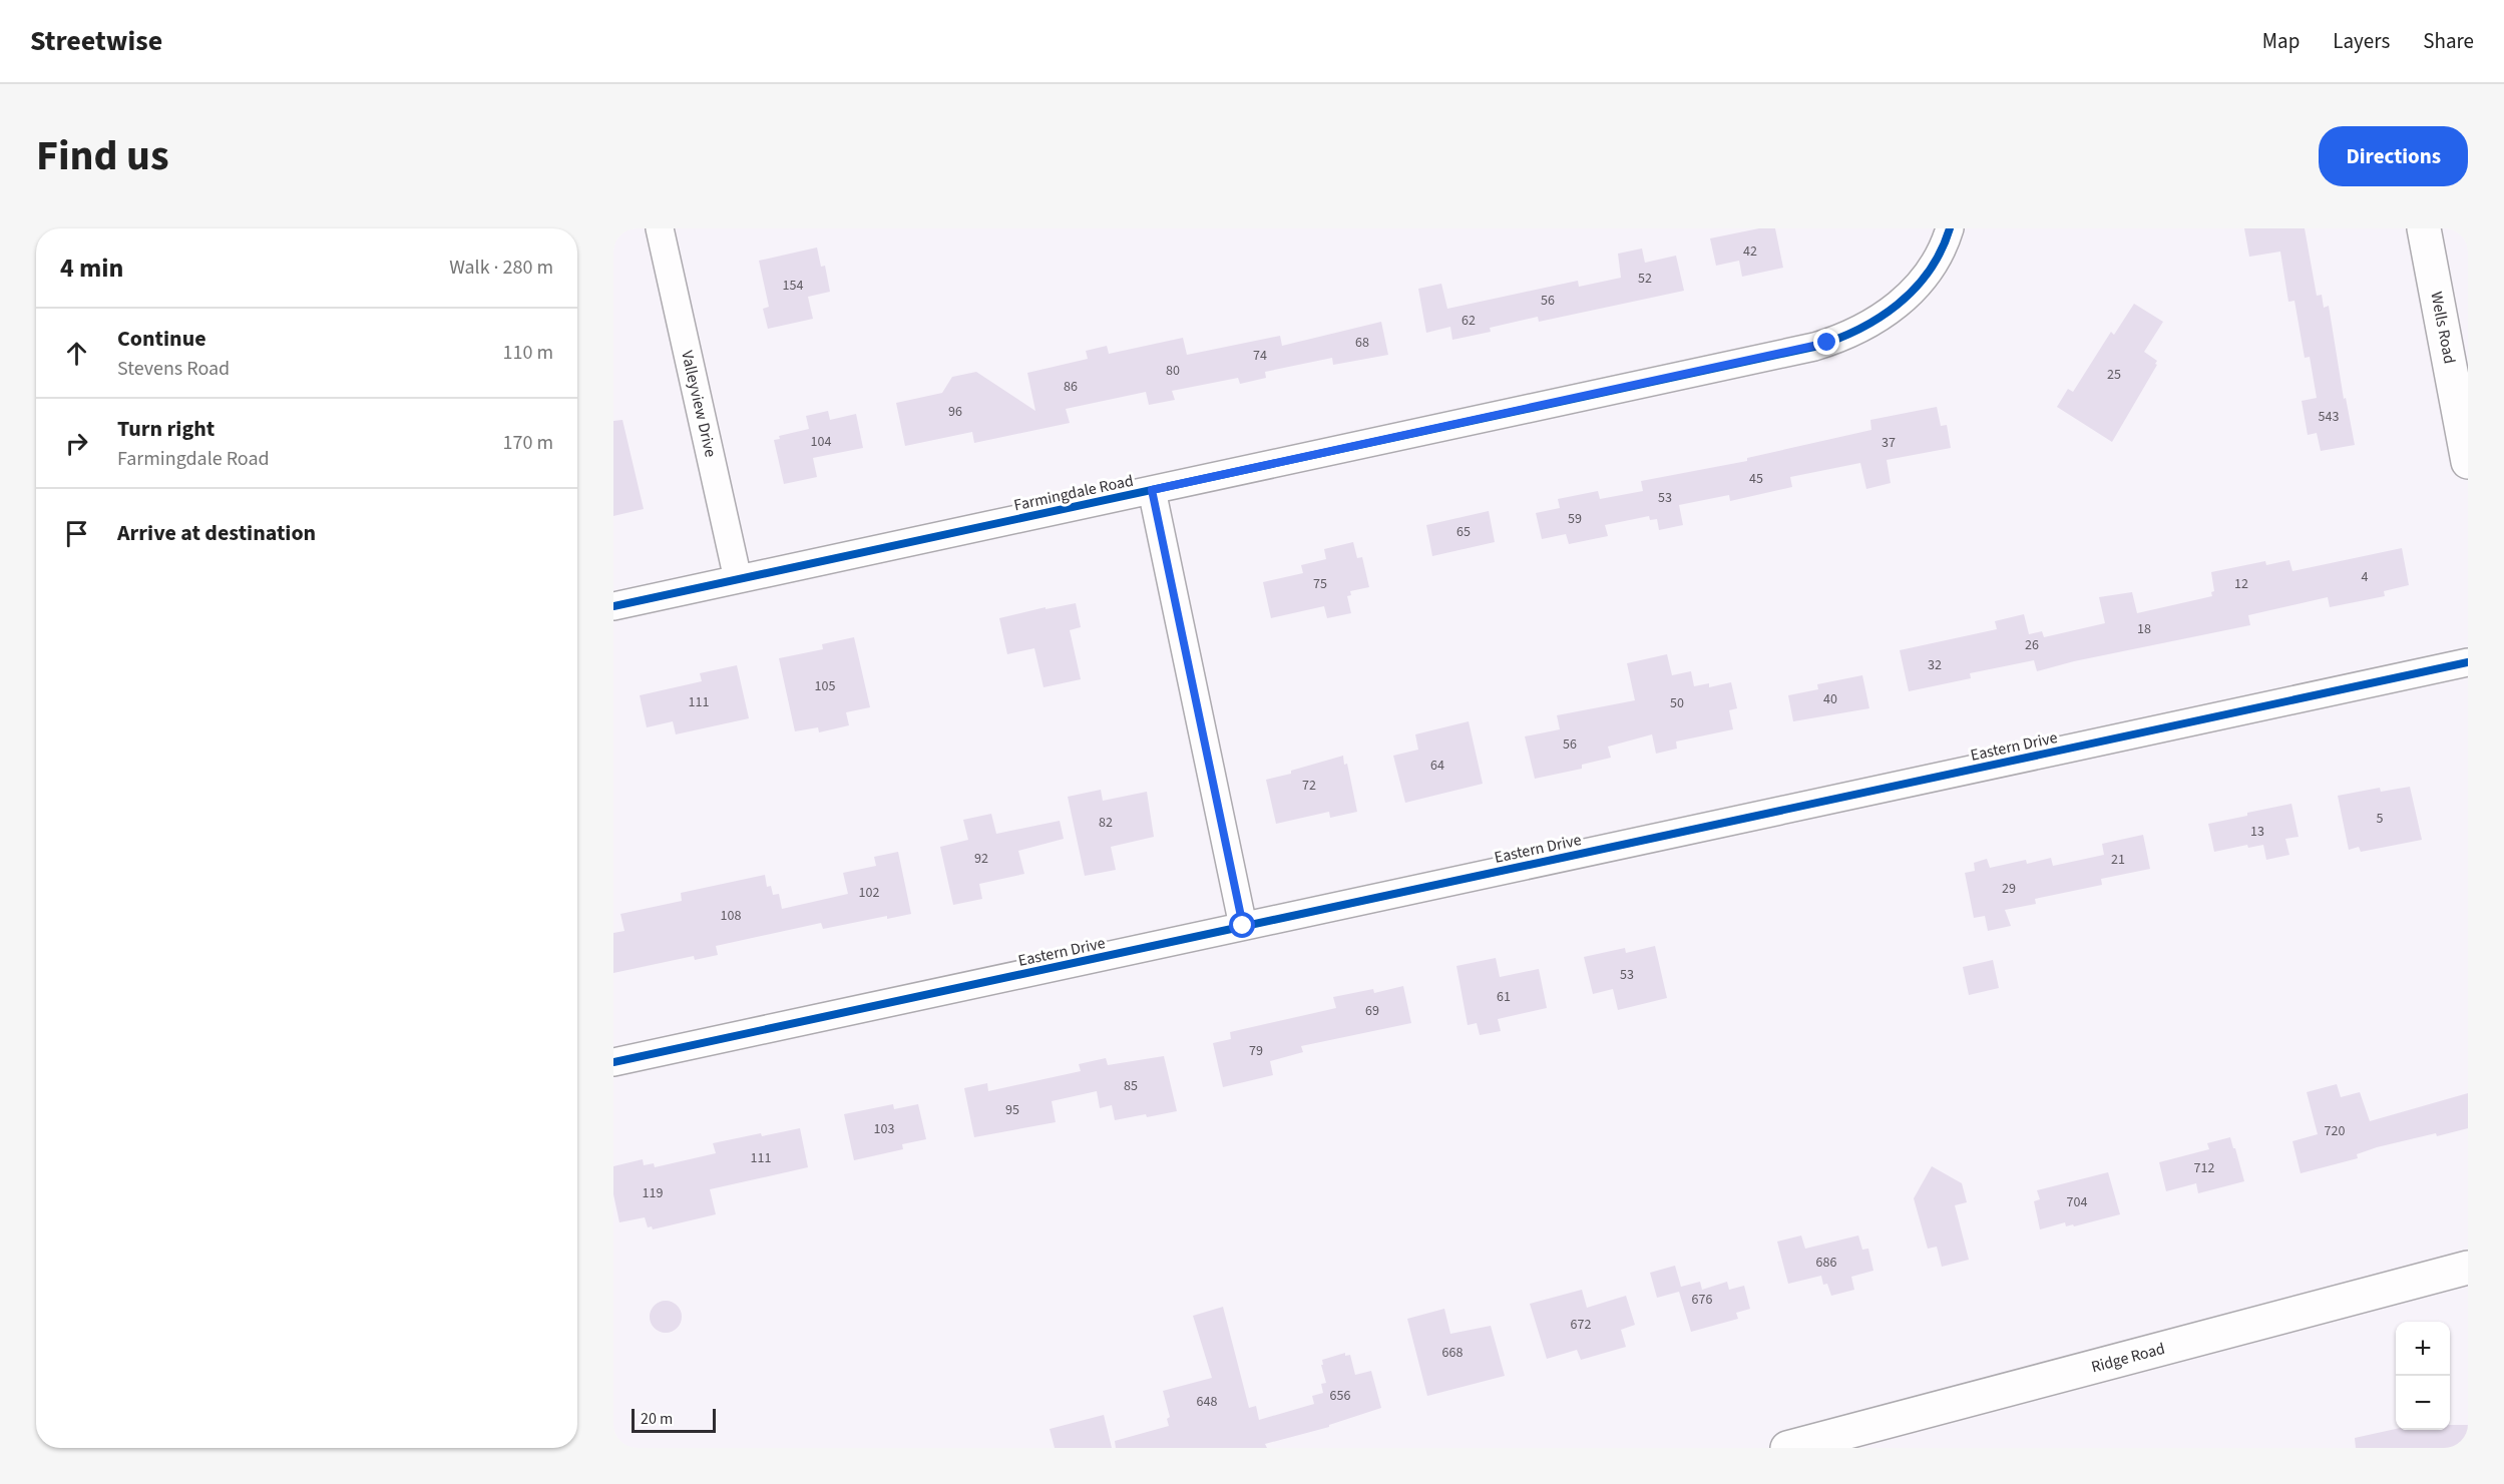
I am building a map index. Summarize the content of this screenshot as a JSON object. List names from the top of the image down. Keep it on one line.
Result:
{"streets":{"street":["Wells Road","Valleyview Drive","Farmingdale Road","Eastern Drive","Ridge Road"]},"crossings":[["Valleyview Drive","Farmingdale Road"]],"house_numbers":["42","52","154","56","62","68","74","80","25","86","96","543","104","37","45","53","59","65","4","75","12","18","26","32","105","40","111","50","56","64","72","5","82","13","92","21","29","102","108","53","61","69","79","85","95","103","720","111","712","119","704","686","676","672","668","656","648"],"scale_bar":"20 m","page":{"header":"Streetwise","nav":["Map","Layers","Share"],"title":"Find us","buttons":"Directions","heading":["4 min","Walk · 280 m"],"list":[["Continue","Stevens Road","110 m"],["Turn right","Farmingdale Road","170 m"],"Arrive at destination"],"map_buttons":["+","−"],"scale":"20 m"}}
